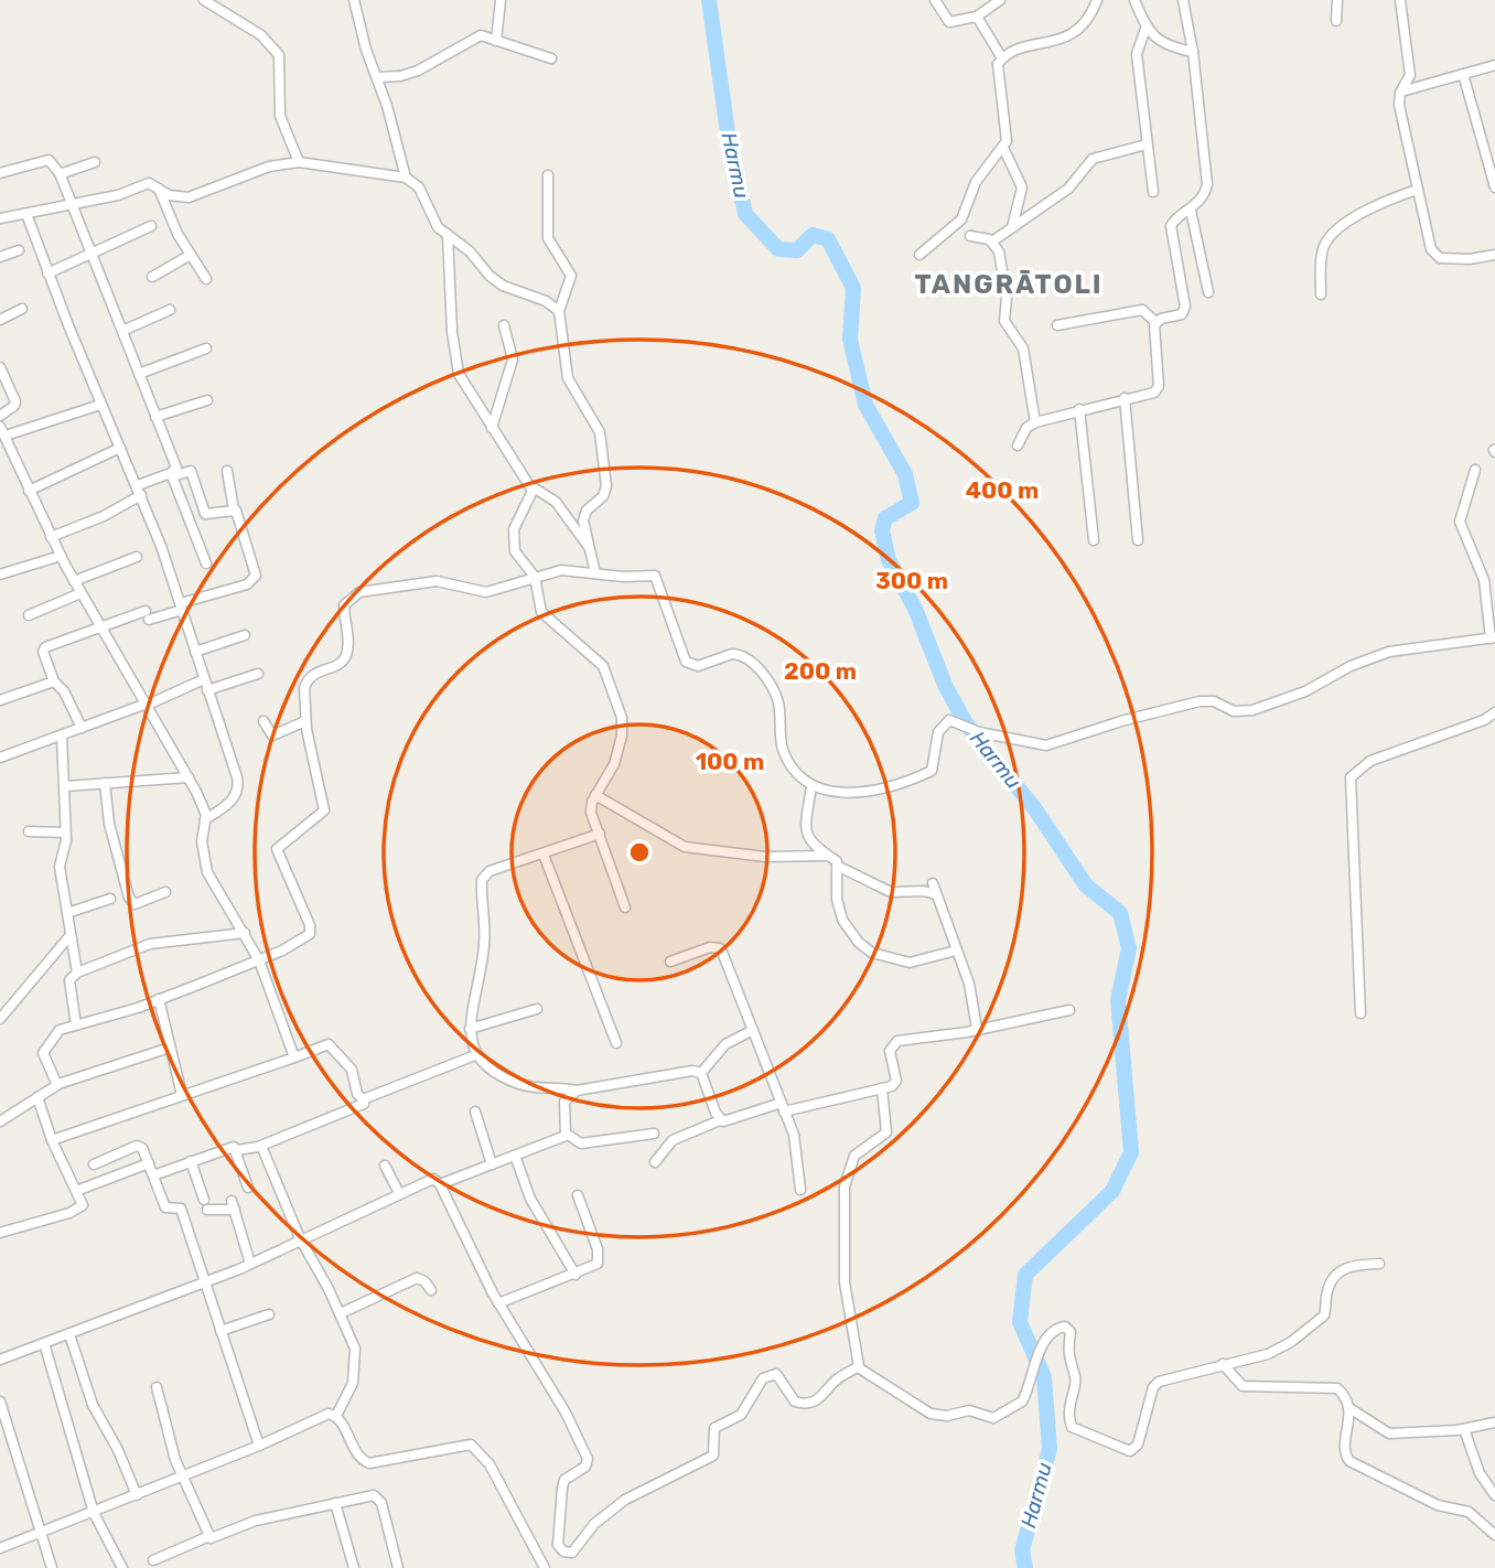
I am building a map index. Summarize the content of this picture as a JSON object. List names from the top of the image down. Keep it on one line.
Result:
{"districts":["TANGRĀTOLI"],"water":["Harmu"],"rings":["400 m","300 m","200 m","100 m"]}
